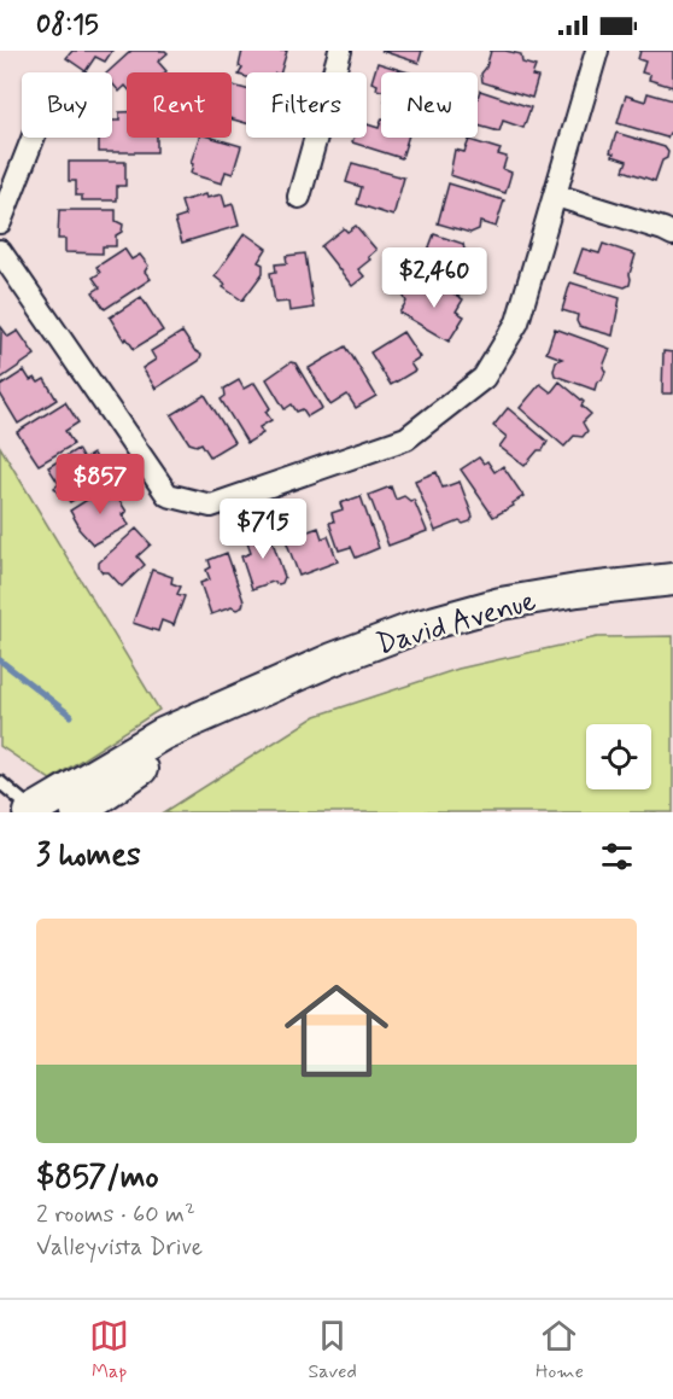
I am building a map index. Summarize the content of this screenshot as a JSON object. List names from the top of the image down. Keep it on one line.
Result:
{"streets":{"main road":["David Avenue"]},"page":{"status":"08:15","chip":["Buy","Rent","Filters","New"],"price":["$2,460","$857","$715"],"heading":"3 homes","list":[{"name":"$857/mo","note":"2 rooms · 60 m² · Valleyvista Drive"}],"tabs":["Map","Saved","Home"]}}
